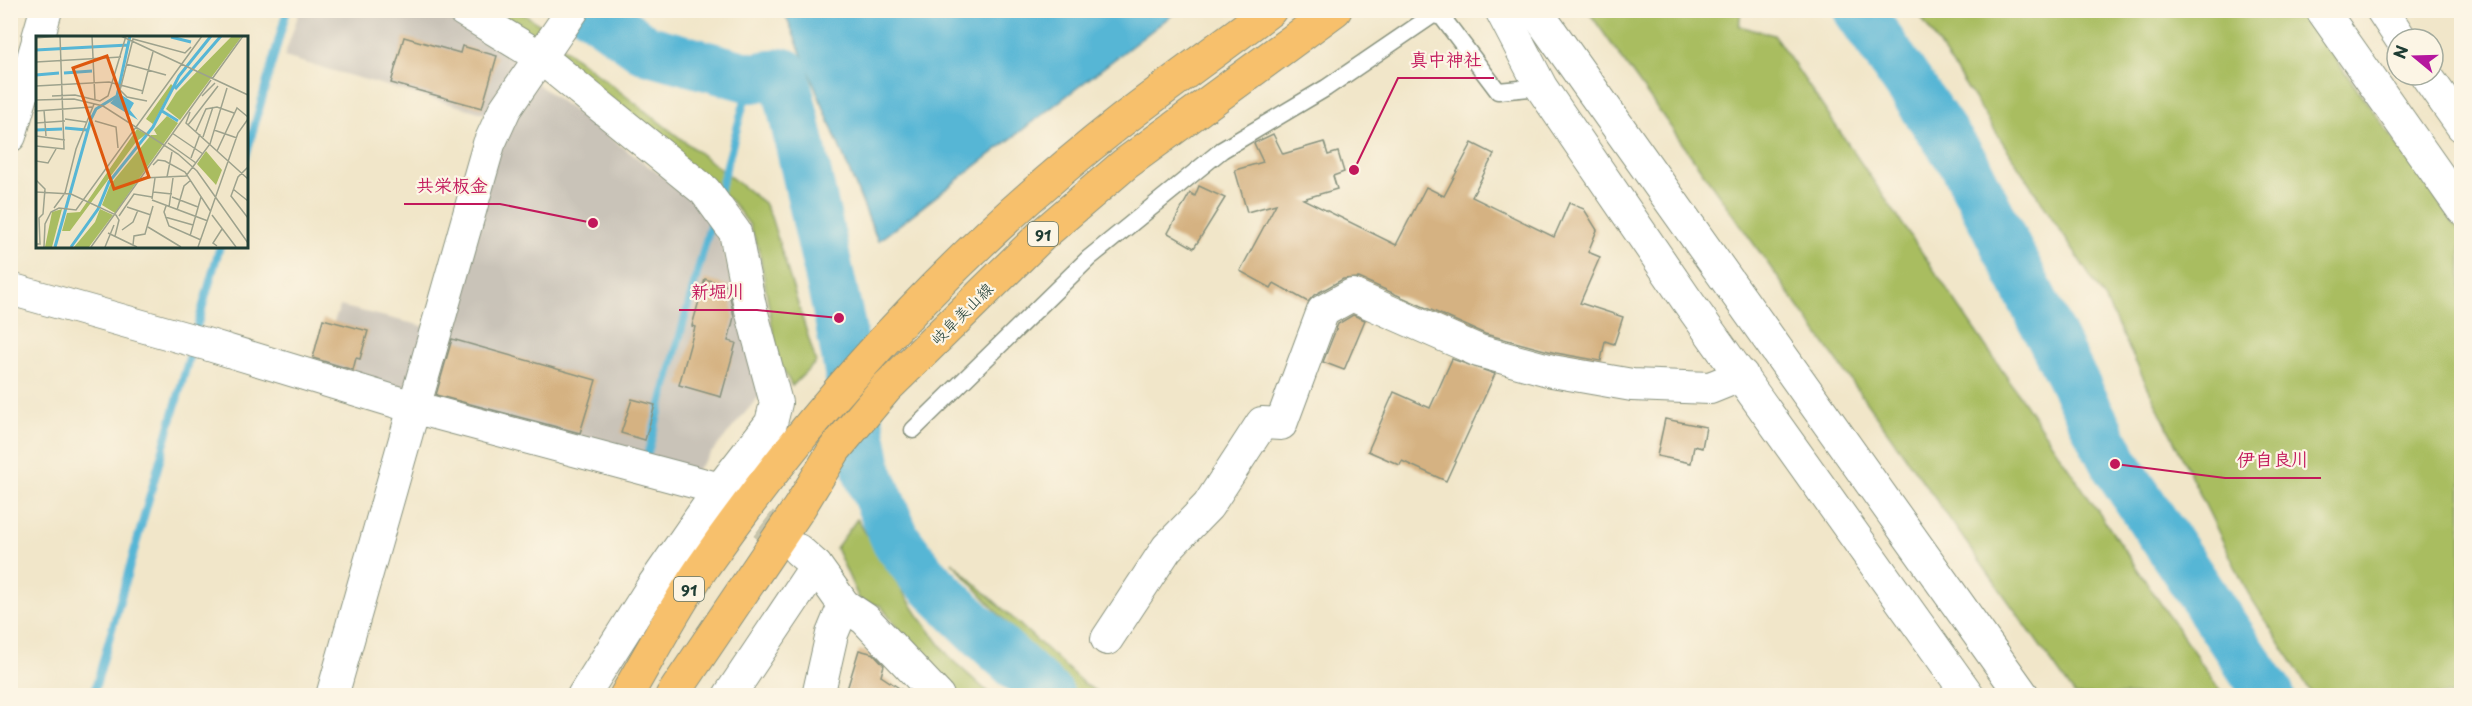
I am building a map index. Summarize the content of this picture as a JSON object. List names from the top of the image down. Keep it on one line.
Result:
{"streets":{"main road":["91","岐阜美山線"]},"places":["真中神社","共栄板金","新堀川","伊自良川"],"north":"left"}
